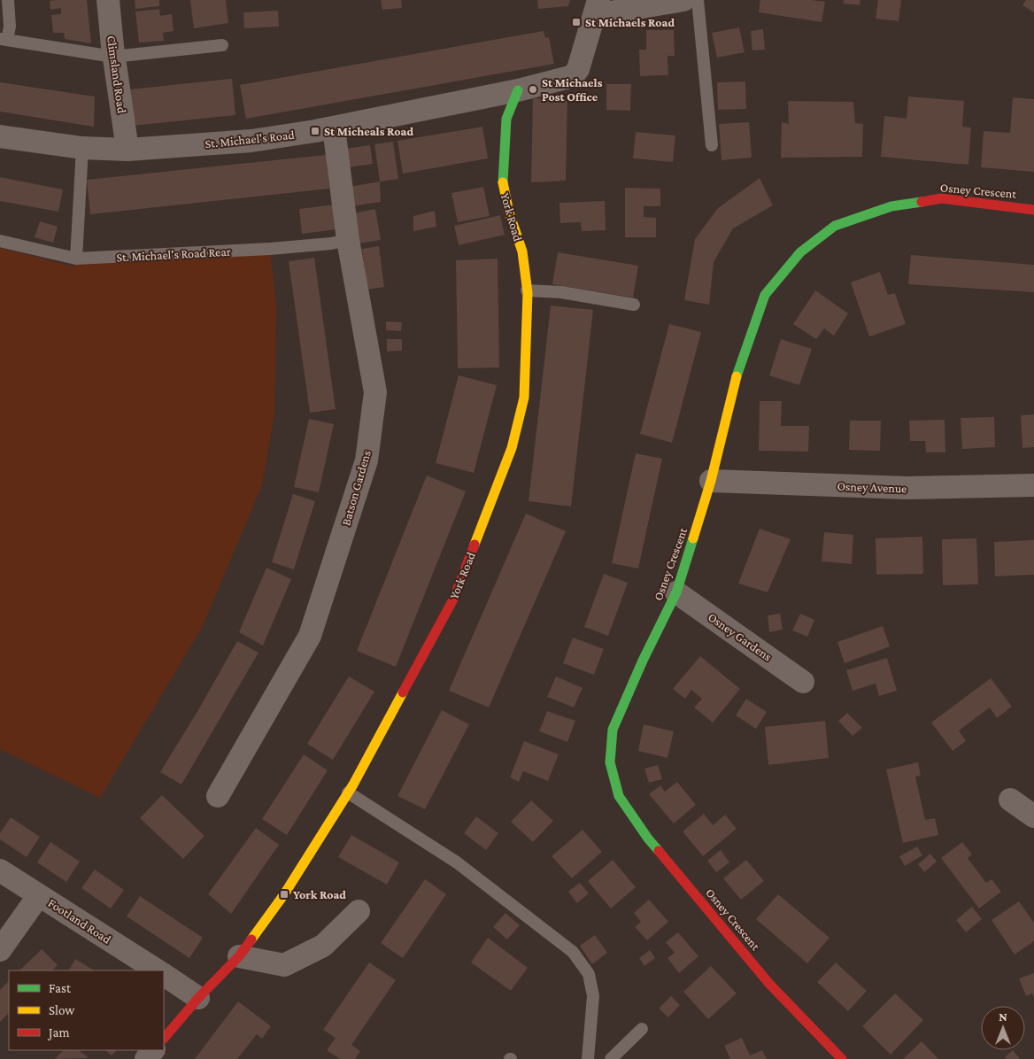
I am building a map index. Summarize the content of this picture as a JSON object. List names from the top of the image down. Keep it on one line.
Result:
{"streets":{"street":["Climsland Road","St. Michael's Road","Osney Crescent","York Road","Osney Avenue","Batson Gardens","Osney Gardens","Footland Road"],"lane":["St. Michael's Road Rear"]},"crossings":[["Climsland Road","St. Michael's Road"],["St. Michael's Road","York Road"],["St. Michael's Road","Batson Gardens"],["Osney Crescent","Osney Avenue"],["Osney Crescent","Osney Gardens"],["St. Michael's Road Rear","Batson Gardens"]],"places":{"transit":["St Michaels Road","St Micheals Road","York Road"],"other":["St Michaels Post Office"]},"legend":["Fast","Slow","Jam"],"north":"top"}
